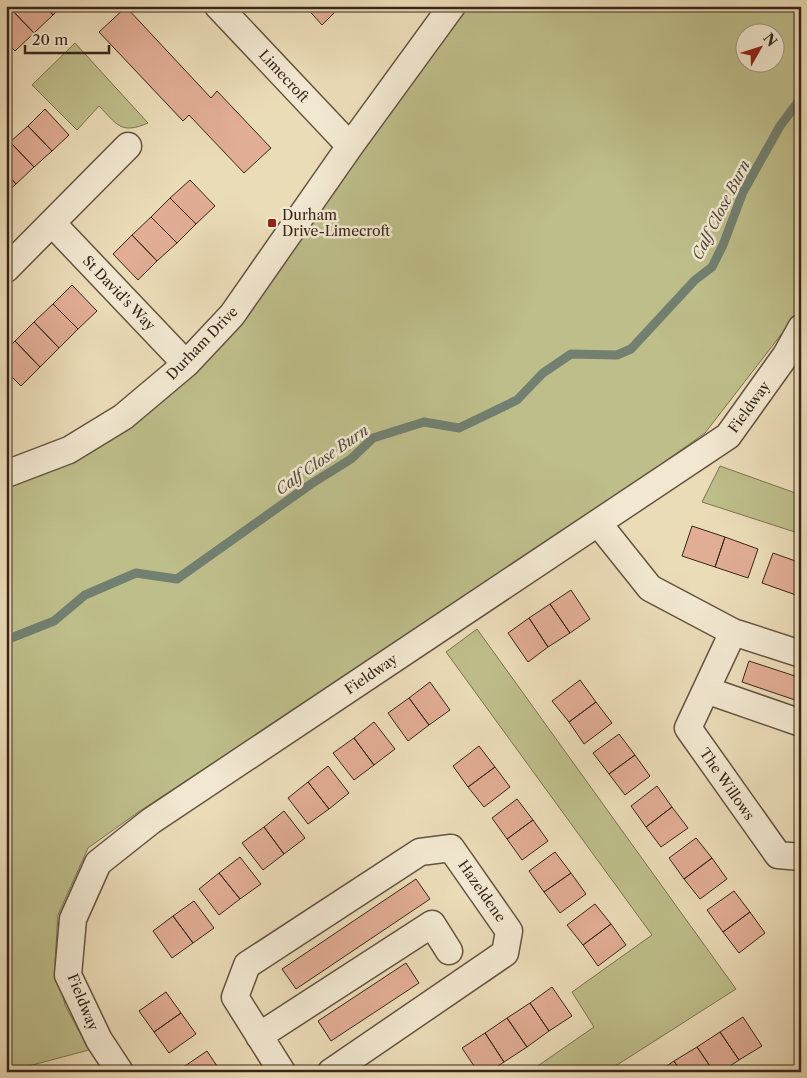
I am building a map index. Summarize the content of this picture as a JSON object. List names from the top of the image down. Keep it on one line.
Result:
{"streets":{"street":["Limecroft","St David's Way","Durham Drive","Fieldway","The Willows","Hazeldene"]},"crossings":[["Limecroft","Durham Drive"],["St David's Way","Durham Drive"]],"water":["Calf Close Burn"],"places":{"transit":["Durham Drive-Limecroft"]},"scale_bar":"20 m","north":"top right"}
